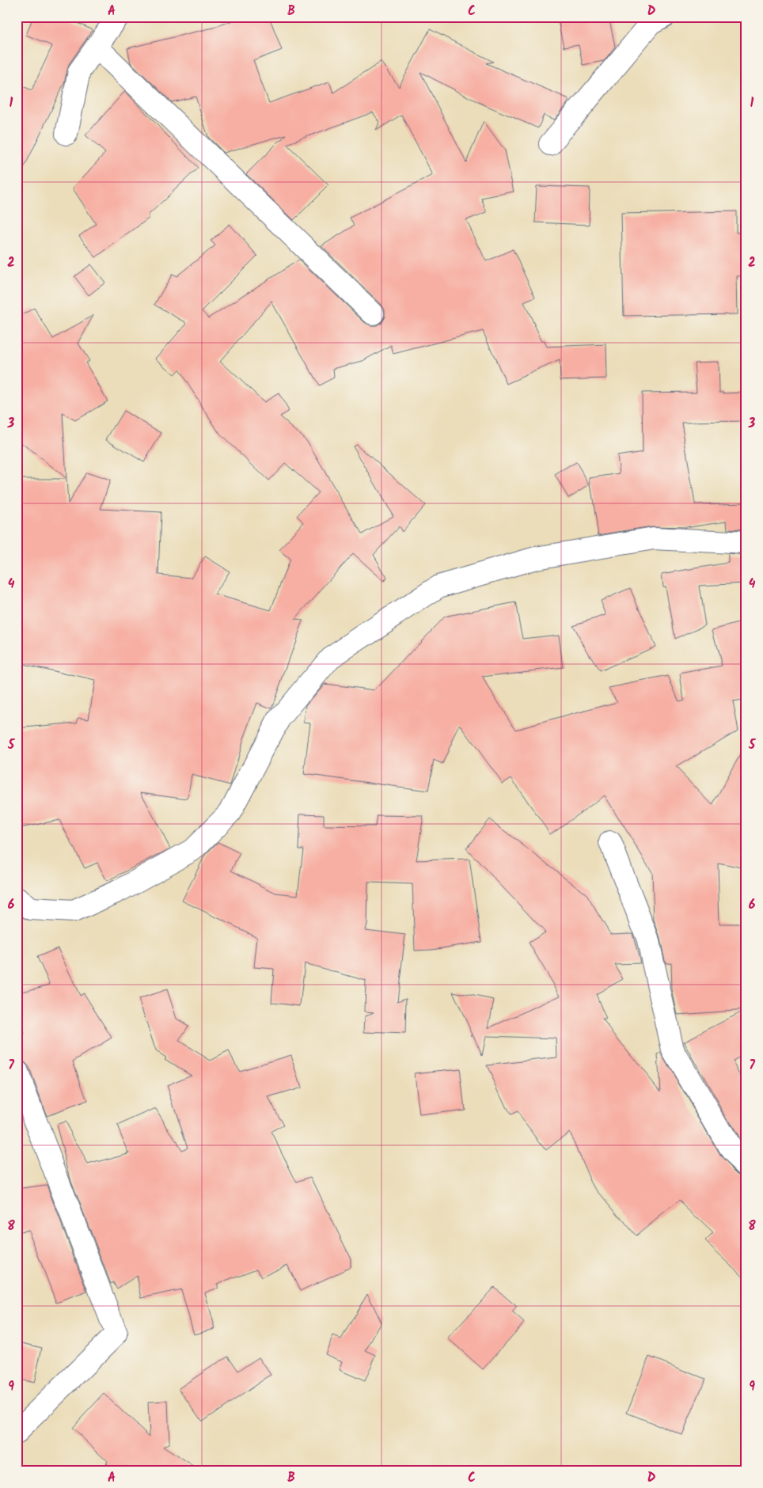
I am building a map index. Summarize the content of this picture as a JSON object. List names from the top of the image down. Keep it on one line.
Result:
{"grid":{"columns":["A","B","C","D"],"rows":["1","2","3","4","5","6","7","8","9"]}}
